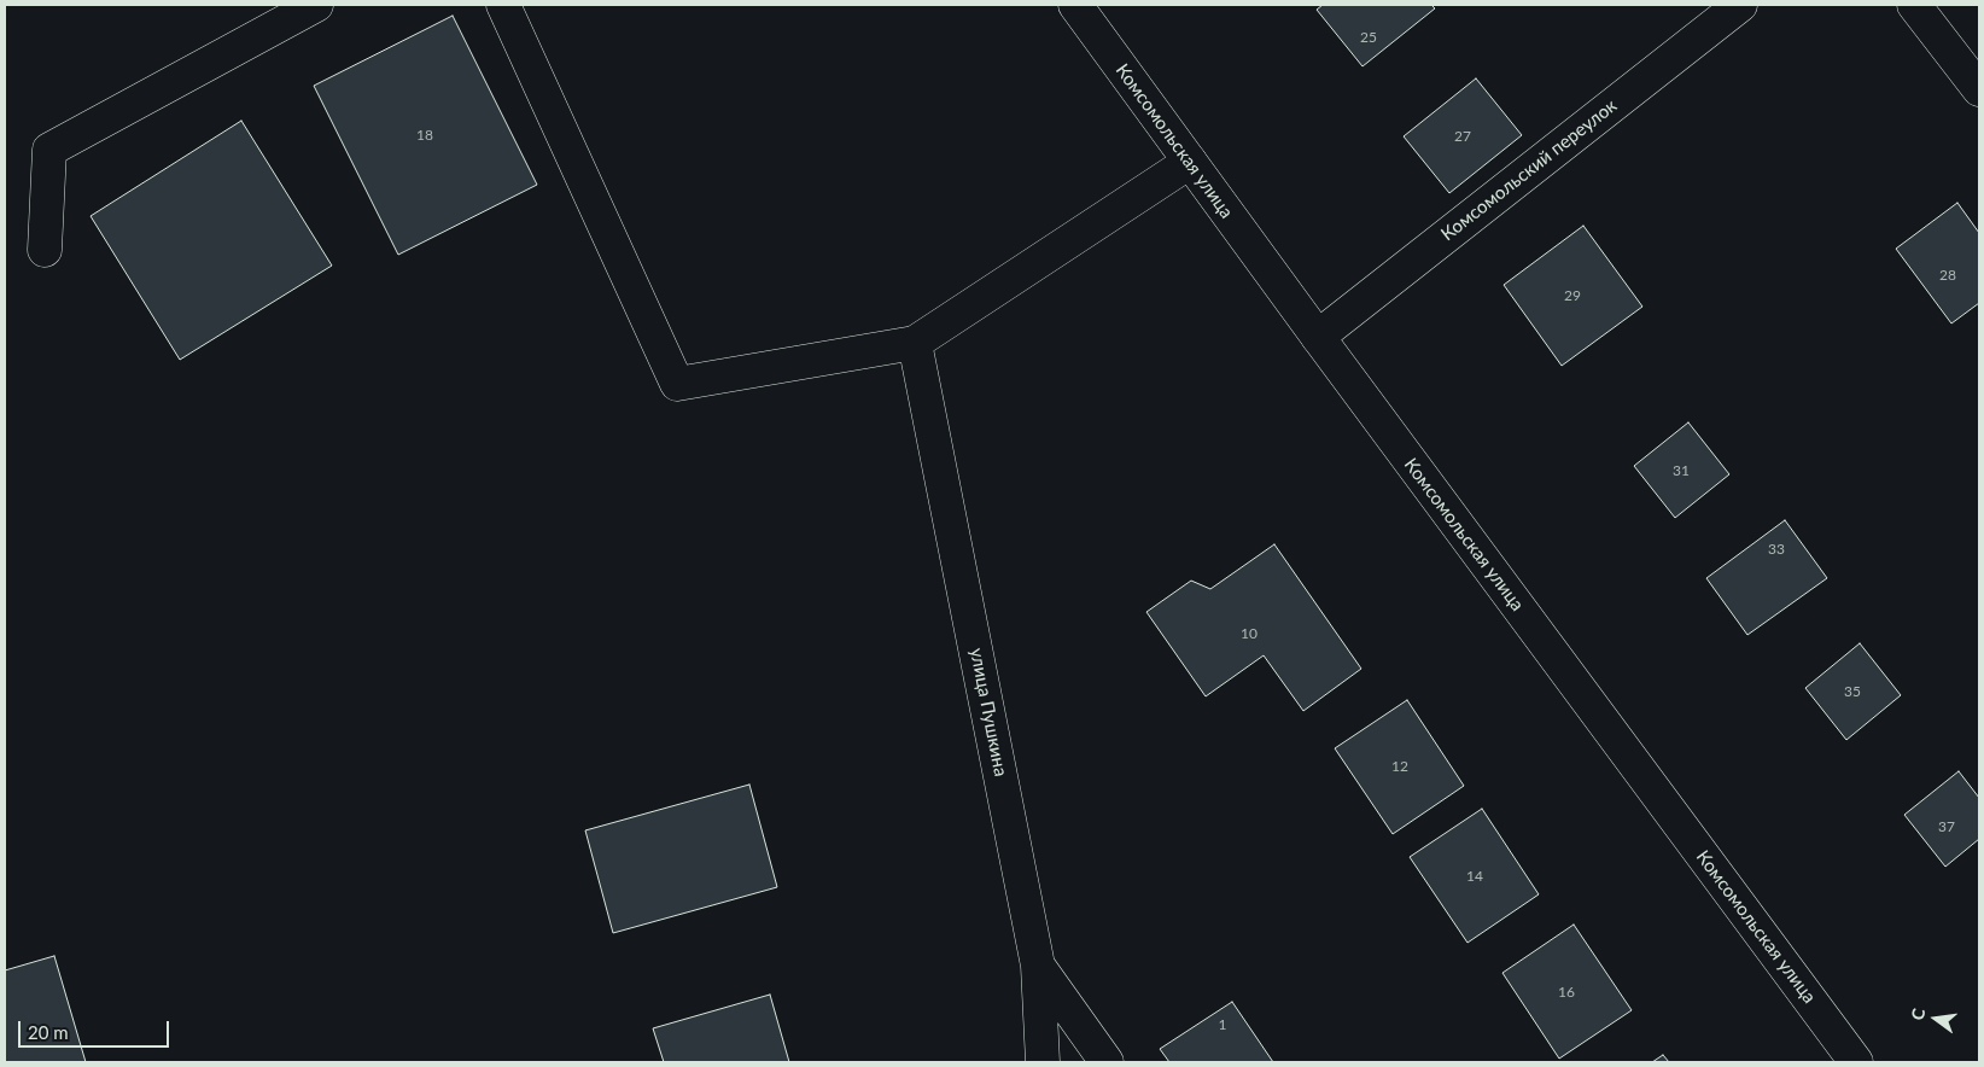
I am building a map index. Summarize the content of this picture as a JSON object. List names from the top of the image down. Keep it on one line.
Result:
{"streets":{"street":["Комсомольская улица","Комсомольский переулок","улица Пушкина"]},"crossings":[["Комсомольская улица","Комсомольский переулок"]],"house_numbers":["25","18","27","28","29","31","33","10","35","12","37","14","16","1"],"scale_bar":"20 m","north":"left"}
